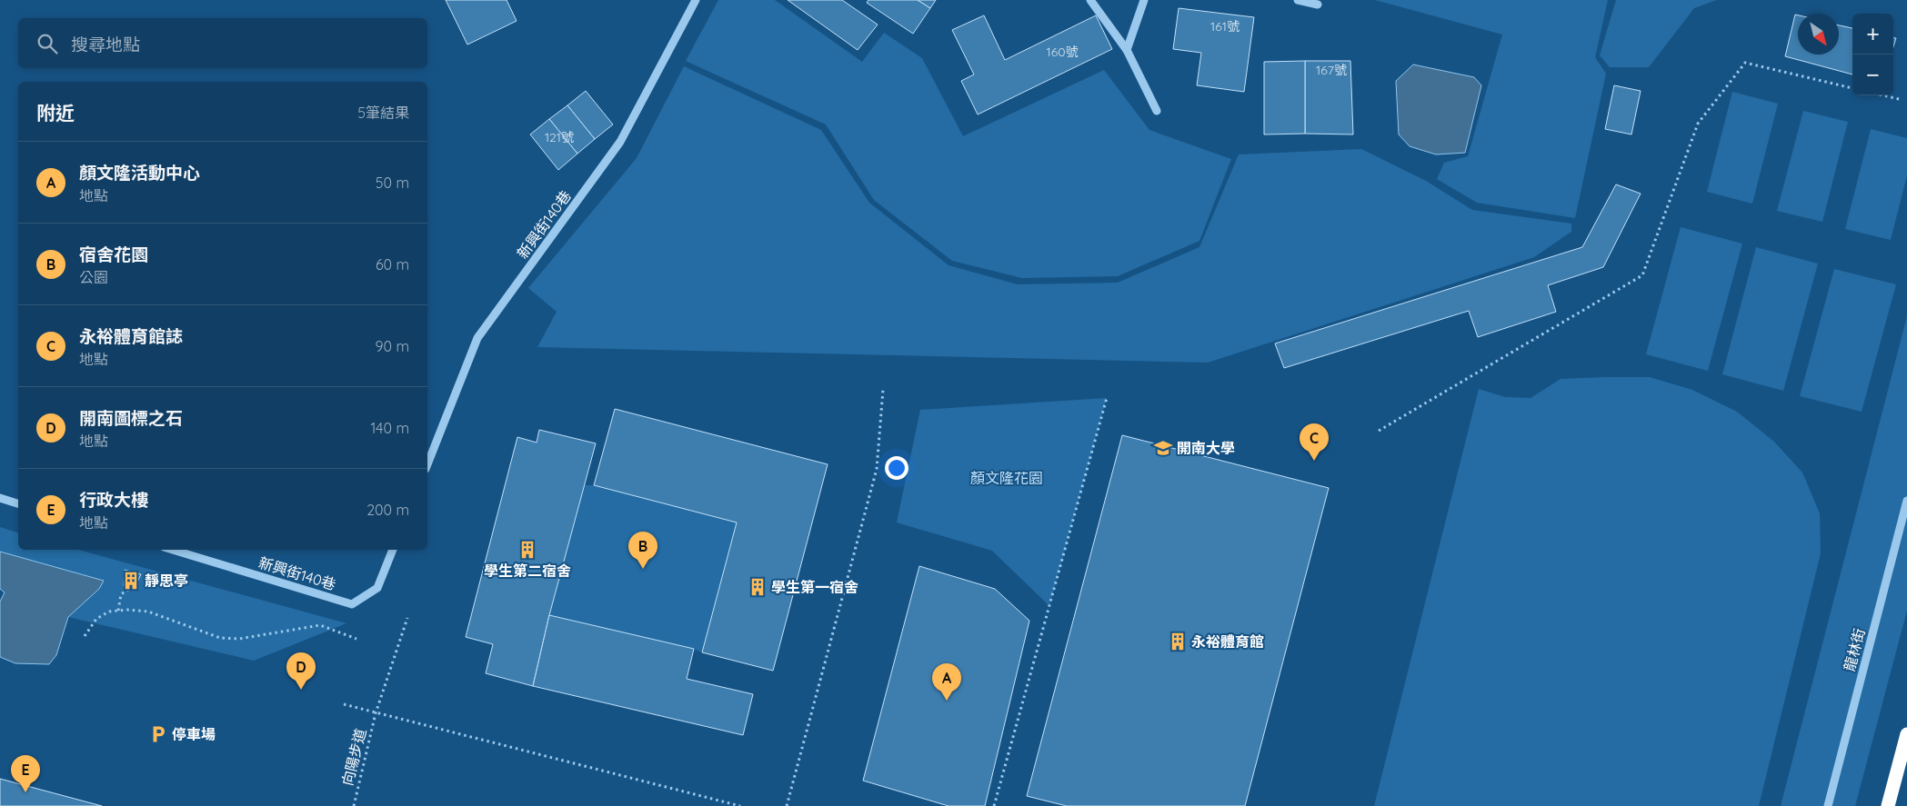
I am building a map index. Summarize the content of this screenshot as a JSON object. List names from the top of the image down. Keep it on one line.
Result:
{"streets":{"street":["新興街140巷","龍林街"],"path":["向陽步道"]},"parks":["顏文隆花園"],"places":{"school or university":["開南大學"],"building":["學生第二宿舍","靜思亭","學生第一宿舍","永裕體育館"],"parking":["停車場"]},"house_numbers":["161號","160號","167號","121號"],"north":"bottom right","page":{"map_buttons":["+","−"],"search":"搜尋地點","heading":["附近","5筆結果"],"list":[{"mark":"A","name":"顏文隆活動中心","note":"地點","value":"50 m"},{"mark":"B","name":"宿舍花園","note":"公園","value":"60 m"},{"mark":"C","name":"永裕體育館誌","note":"地點","value":"90 m"},{"mark":"D","name":"開南圖標之石","note":"地點","value":"140 m"},{"mark":"E","name":"行政大樓","note":"地點","value":"200 m"}],"pins":["C","B","D","A","E"]}}
